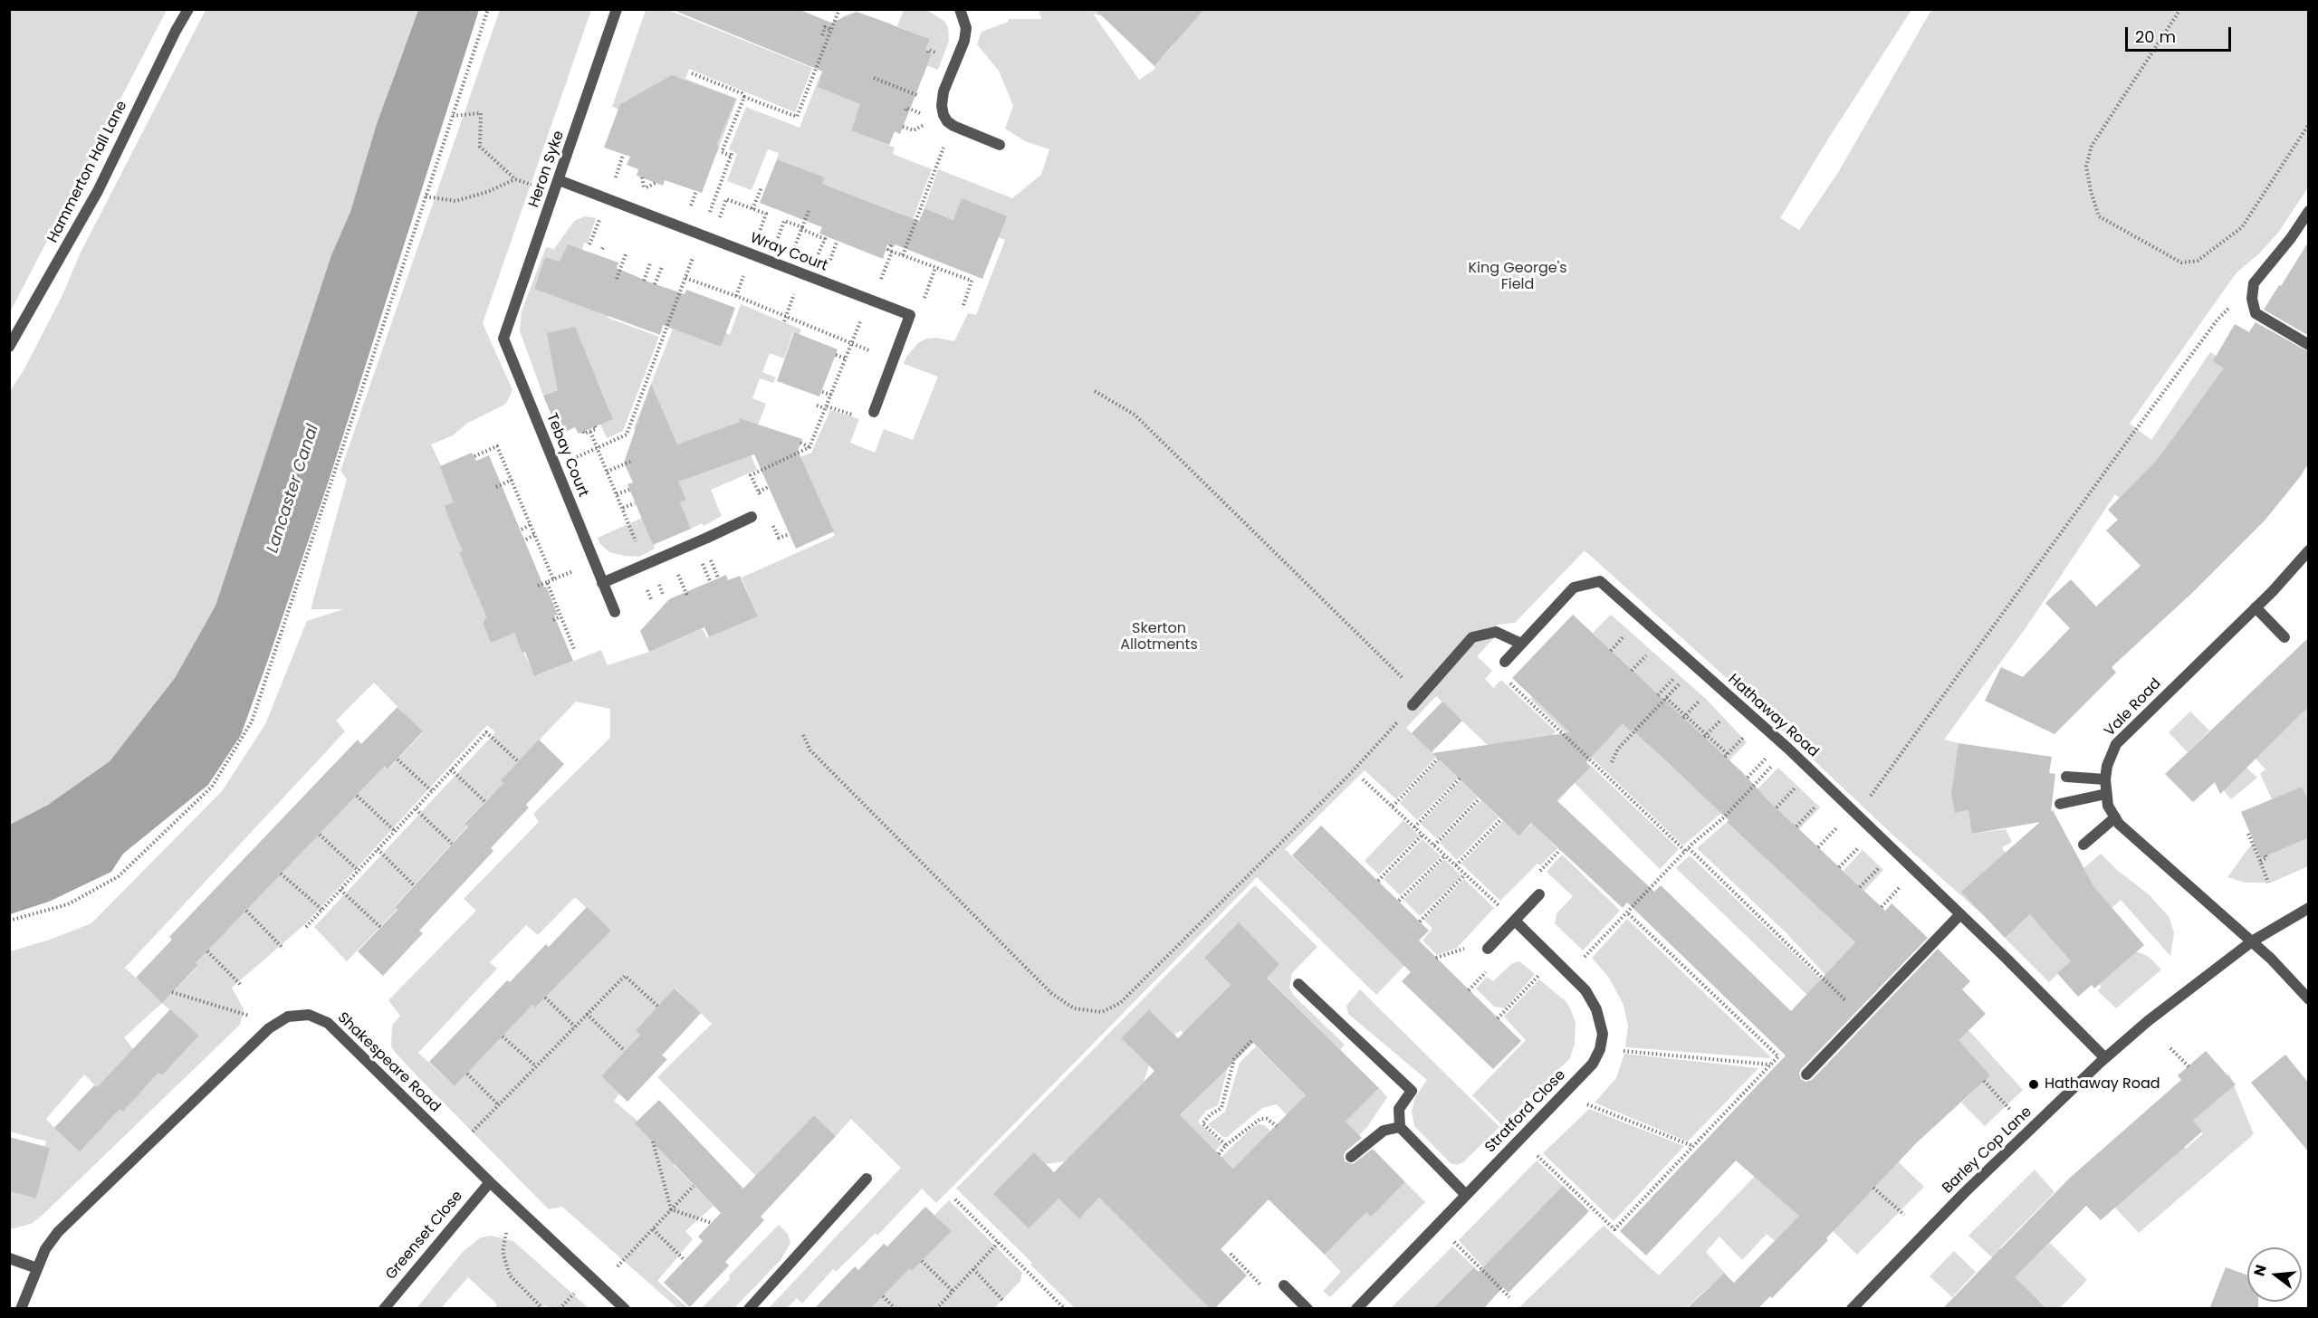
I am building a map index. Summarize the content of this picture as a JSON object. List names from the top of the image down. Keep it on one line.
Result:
{"streets":{"street":["Heron Syke","Hammerton Hall Lane","Wray Court","Tebay Court","Vale Road","Hathaway Road","Shakespeare Road","Stratford Close","Barley Cop Lane","Greenset Close"]},"crossings":[["Heron Syke","Wray Court"],["Heron Syke","Tebay Court"],["Vale Road","Barley Cop Lane"],["Hathaway Road","Barley Cop Lane"],["Shakespeare Road","Greenset Close"]],"water":["Lancaster Canal"],"parks":["King George's Field","Skerton Allotments"],"places":["Hathaway Road"],"scale_bar":"20 m","north":"left"}
